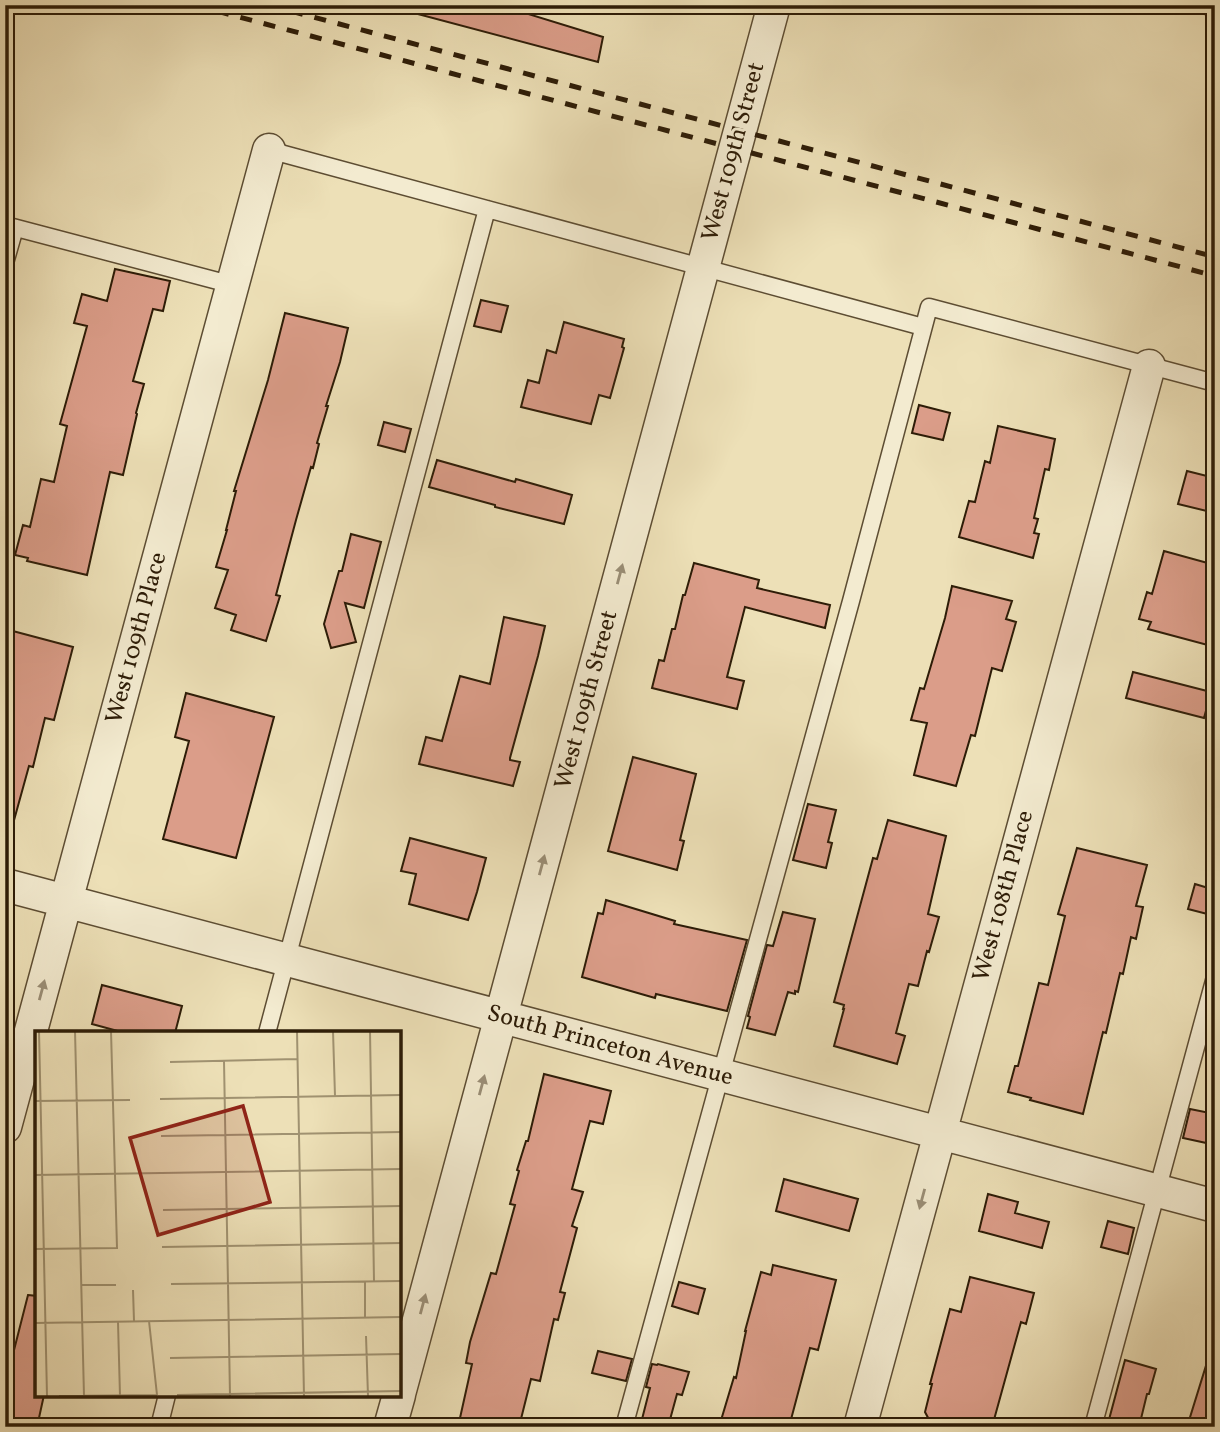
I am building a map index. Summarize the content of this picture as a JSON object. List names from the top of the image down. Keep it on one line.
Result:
{"streets":{"street":["West 109th Street","West 109th Place","West 108th Place","South Princeton Avenue"]},"crossings":[["West 109th Street","South Princeton Avenue"],["West 109th Place","South Princeton Avenue"],["West 108th Place","South Princeton Avenue"]],"one_way":["West 109th Street"]}
